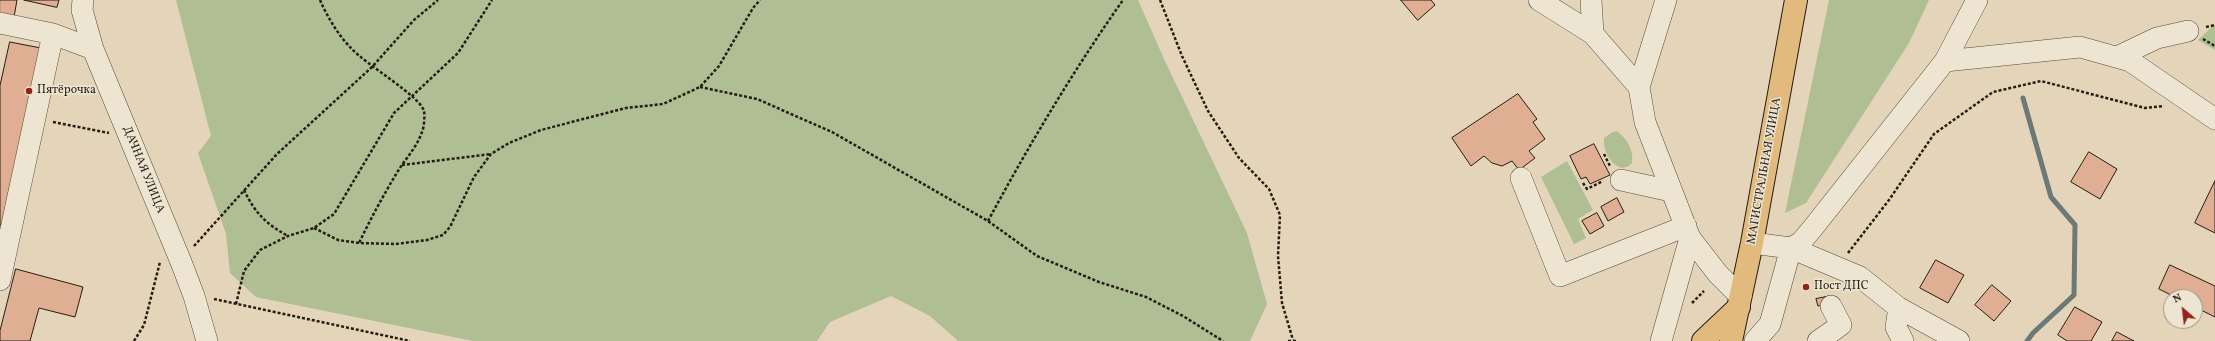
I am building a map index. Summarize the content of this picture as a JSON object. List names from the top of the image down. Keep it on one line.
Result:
{"streets":{"main road":["МАГИСТРАЛЬНАЯ УЛИЦА"],"street":["ДАЧНАЯ УЛИЦА"]},"places":["Пятёрочка","Пост ДПС"],"north":"top left"}
